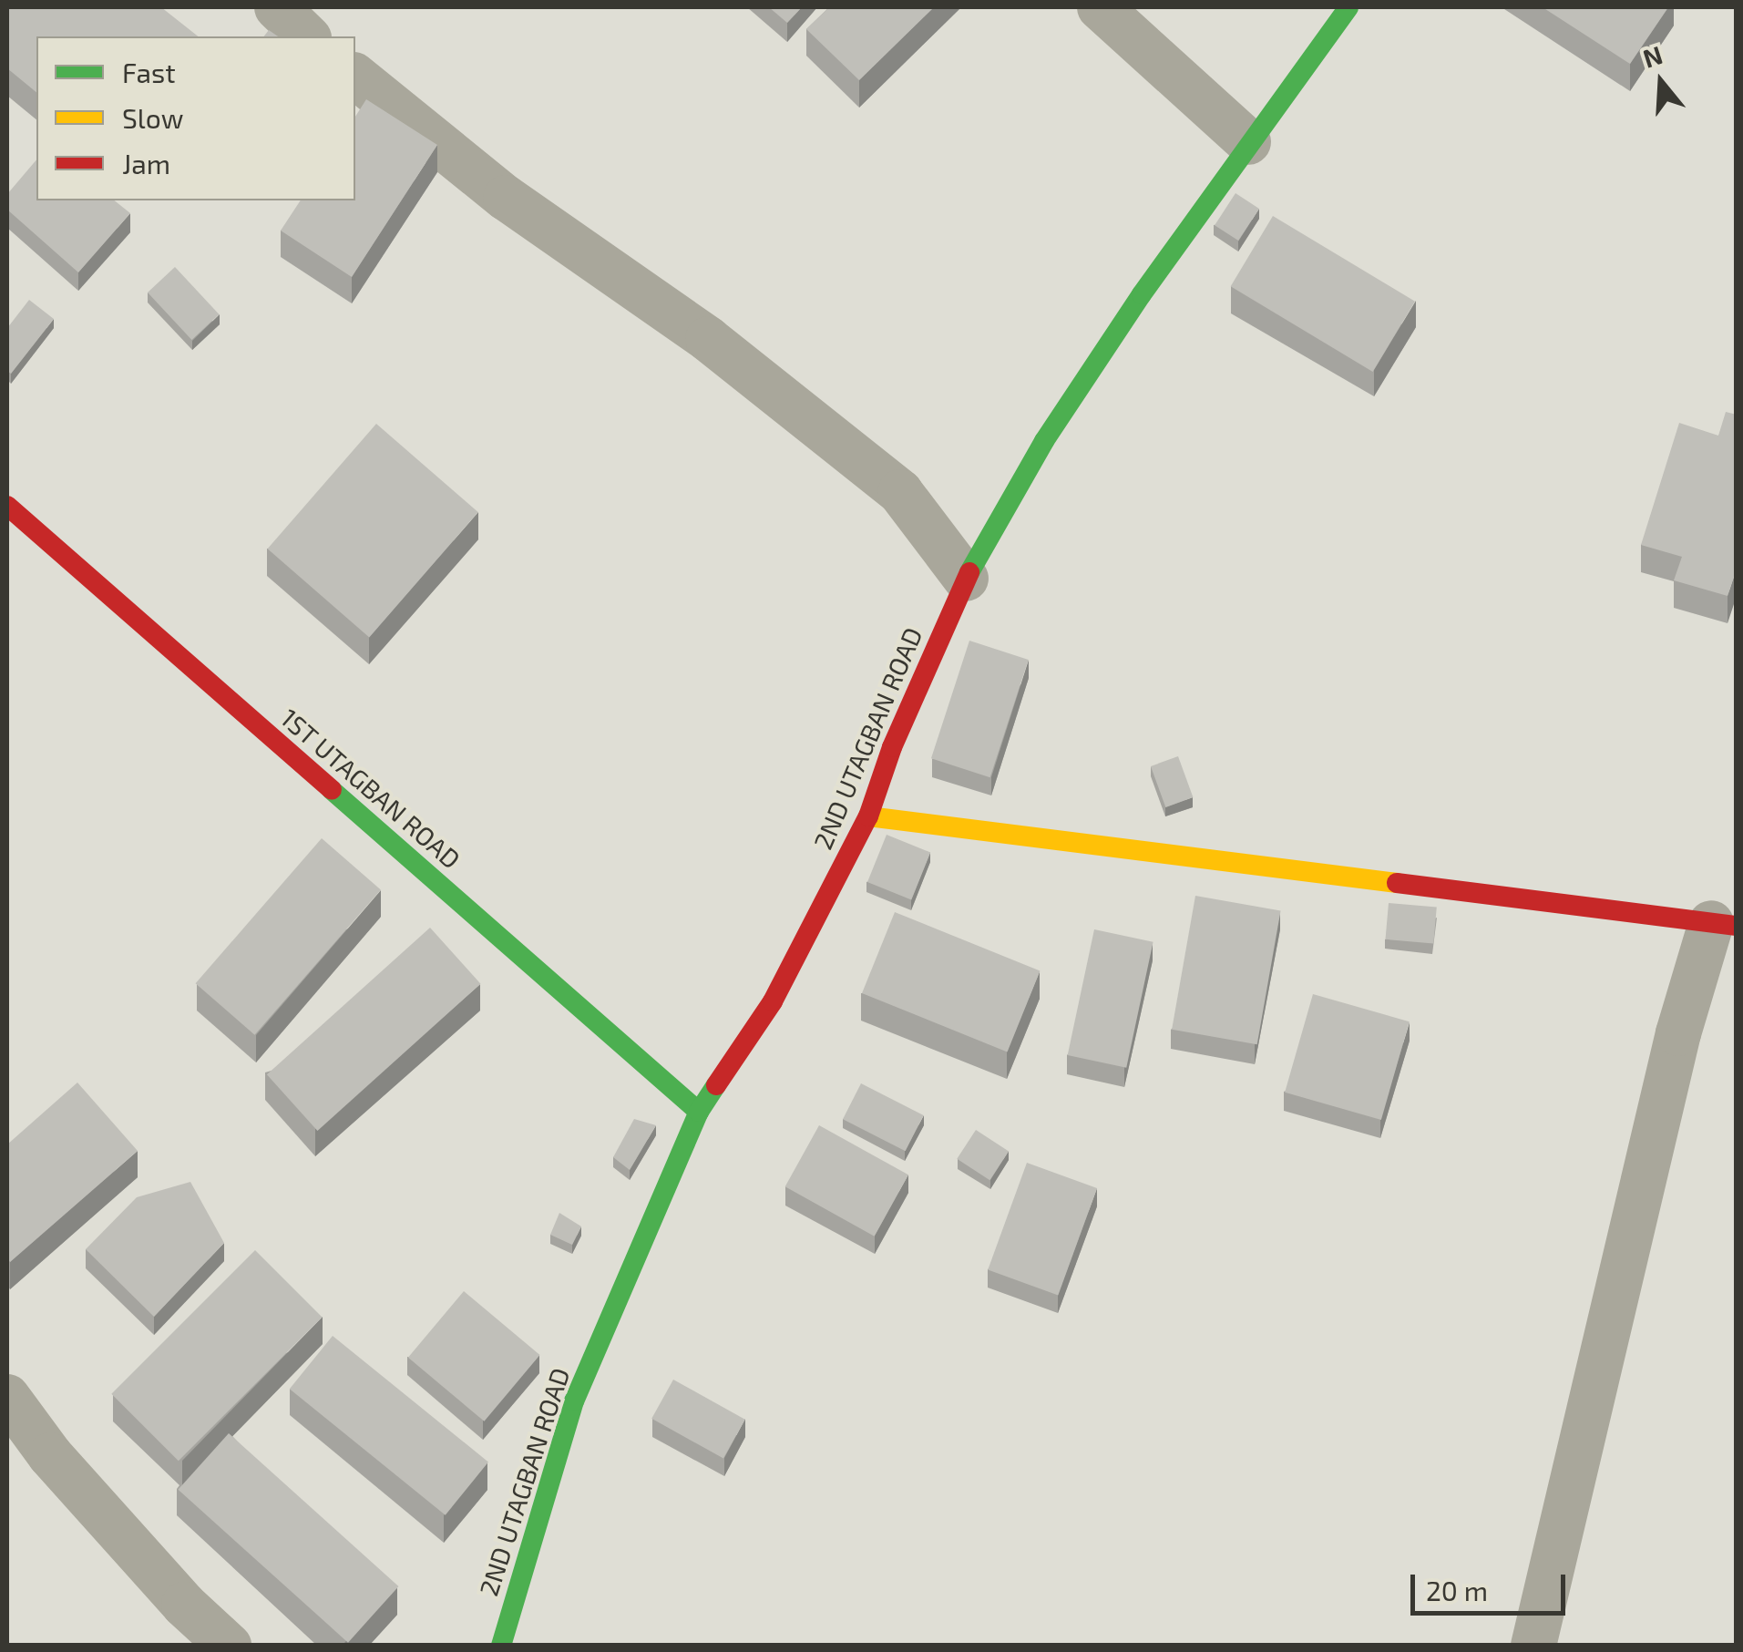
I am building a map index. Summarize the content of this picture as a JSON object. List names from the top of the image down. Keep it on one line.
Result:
{"streets":{"street":["2ND UTAGBAN ROAD","1ST UTAGBAN ROAD"]},"crossings":[["2ND UTAGBAN ROAD","1ST UTAGBAN ROAD"]],"legend":["Fast","Slow","Jam"],"scale_bar":"20 m","north":"top"}
